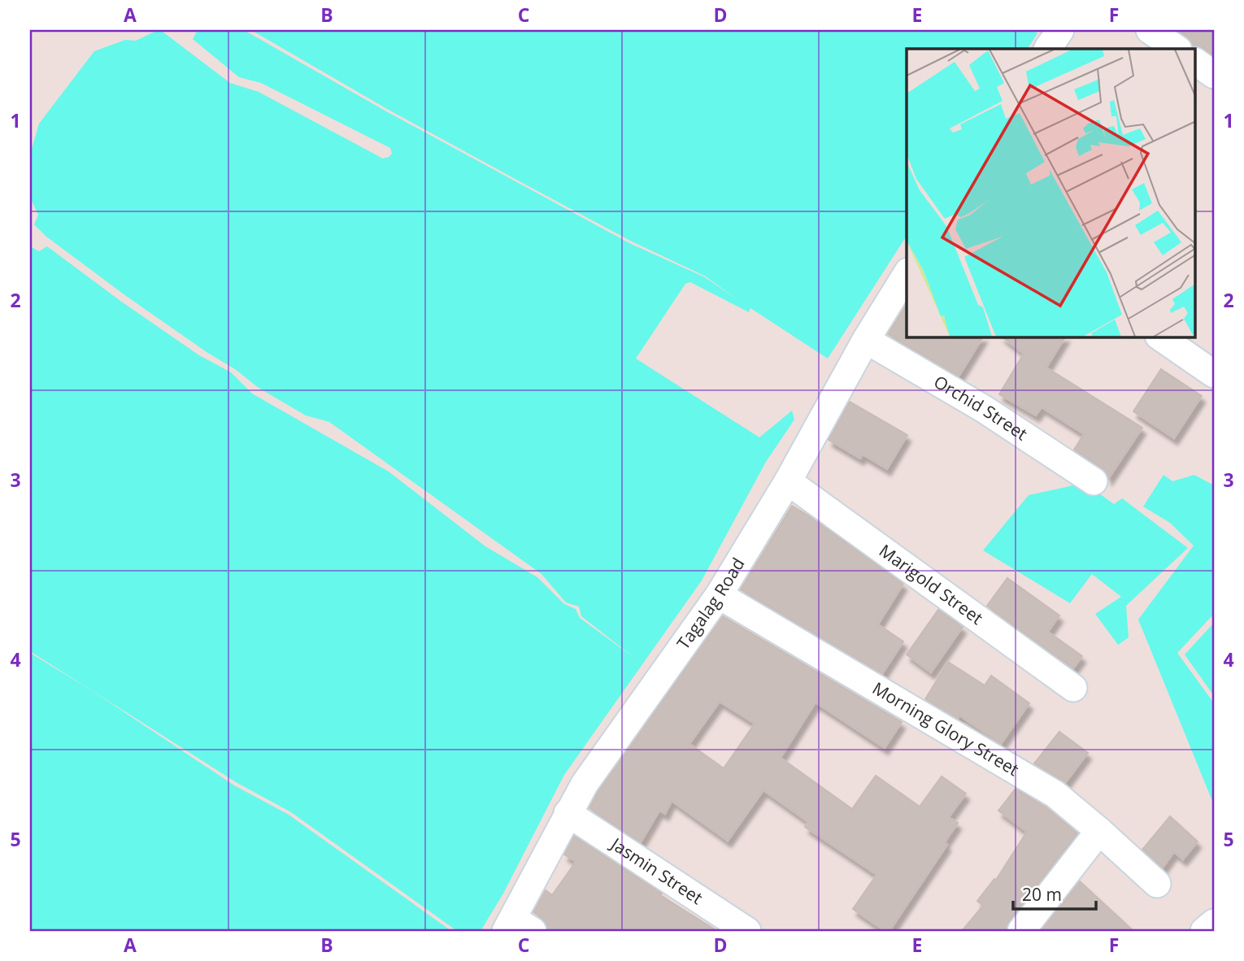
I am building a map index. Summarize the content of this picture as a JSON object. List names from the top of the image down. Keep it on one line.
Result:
{"streets":{"street":["Orchid Street","Marigold Street","Tagalag Road","Morning Glory Street","Jasmin Street"]},"crossings":[["Orchid Street","Tagalag Road"],["Marigold Street","Tagalag Road"],["Tagalag Road","Morning Glory Street"],["Tagalag Road","Jasmin Street"]],"scale_bar":"20 m","grid":{"columns":["A","B","C","D","E","F"],"rows":["1","2","3","4","5"]}}
